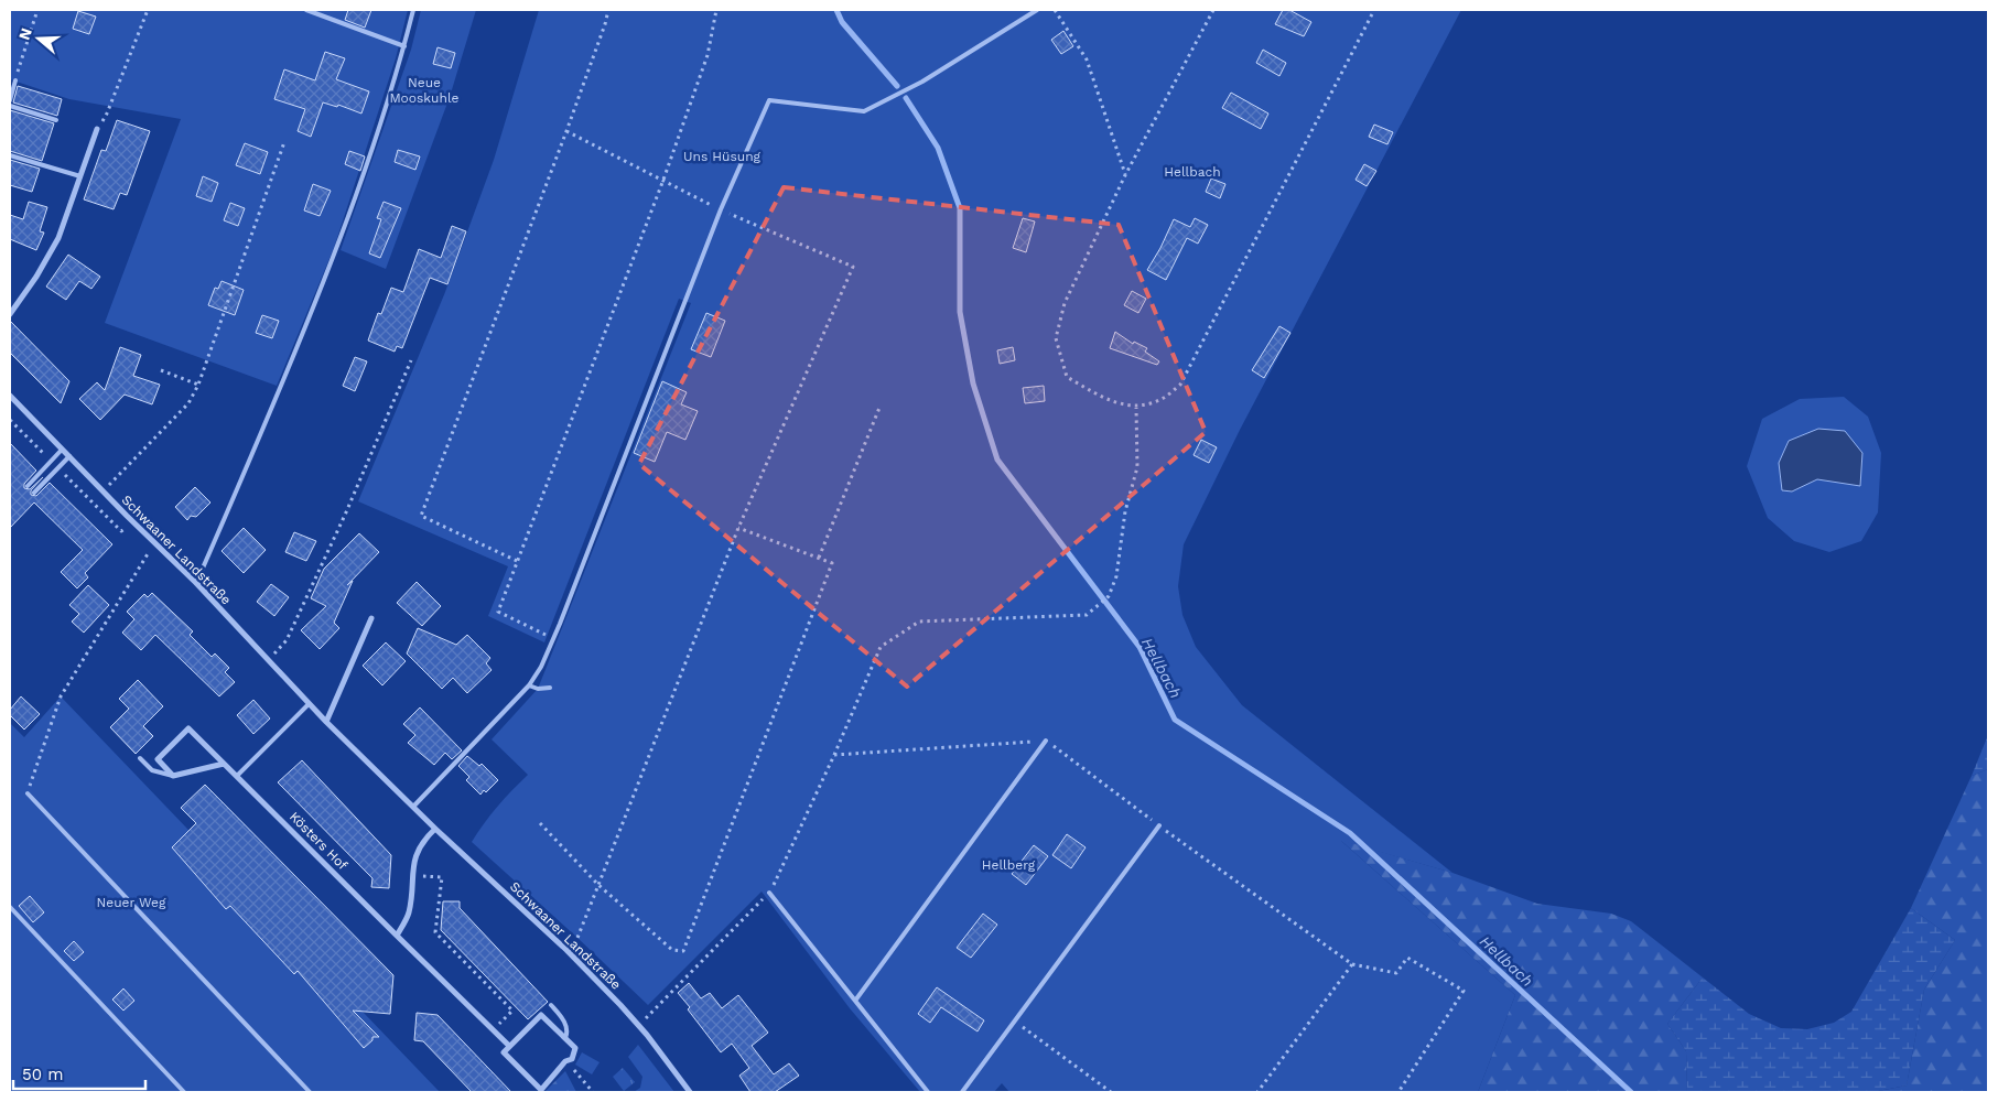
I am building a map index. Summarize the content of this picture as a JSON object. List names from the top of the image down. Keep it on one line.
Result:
{"streets":{"street":["Schwaaner Landstraße","Kösters Hof"]},"water":["Hellbach"],"parks":["Neue Mooskuhle","Uns Hüsung","Hellbach","Hellberg","Neuer Weg"],"scale_bar":"50 m","north":"left"}
